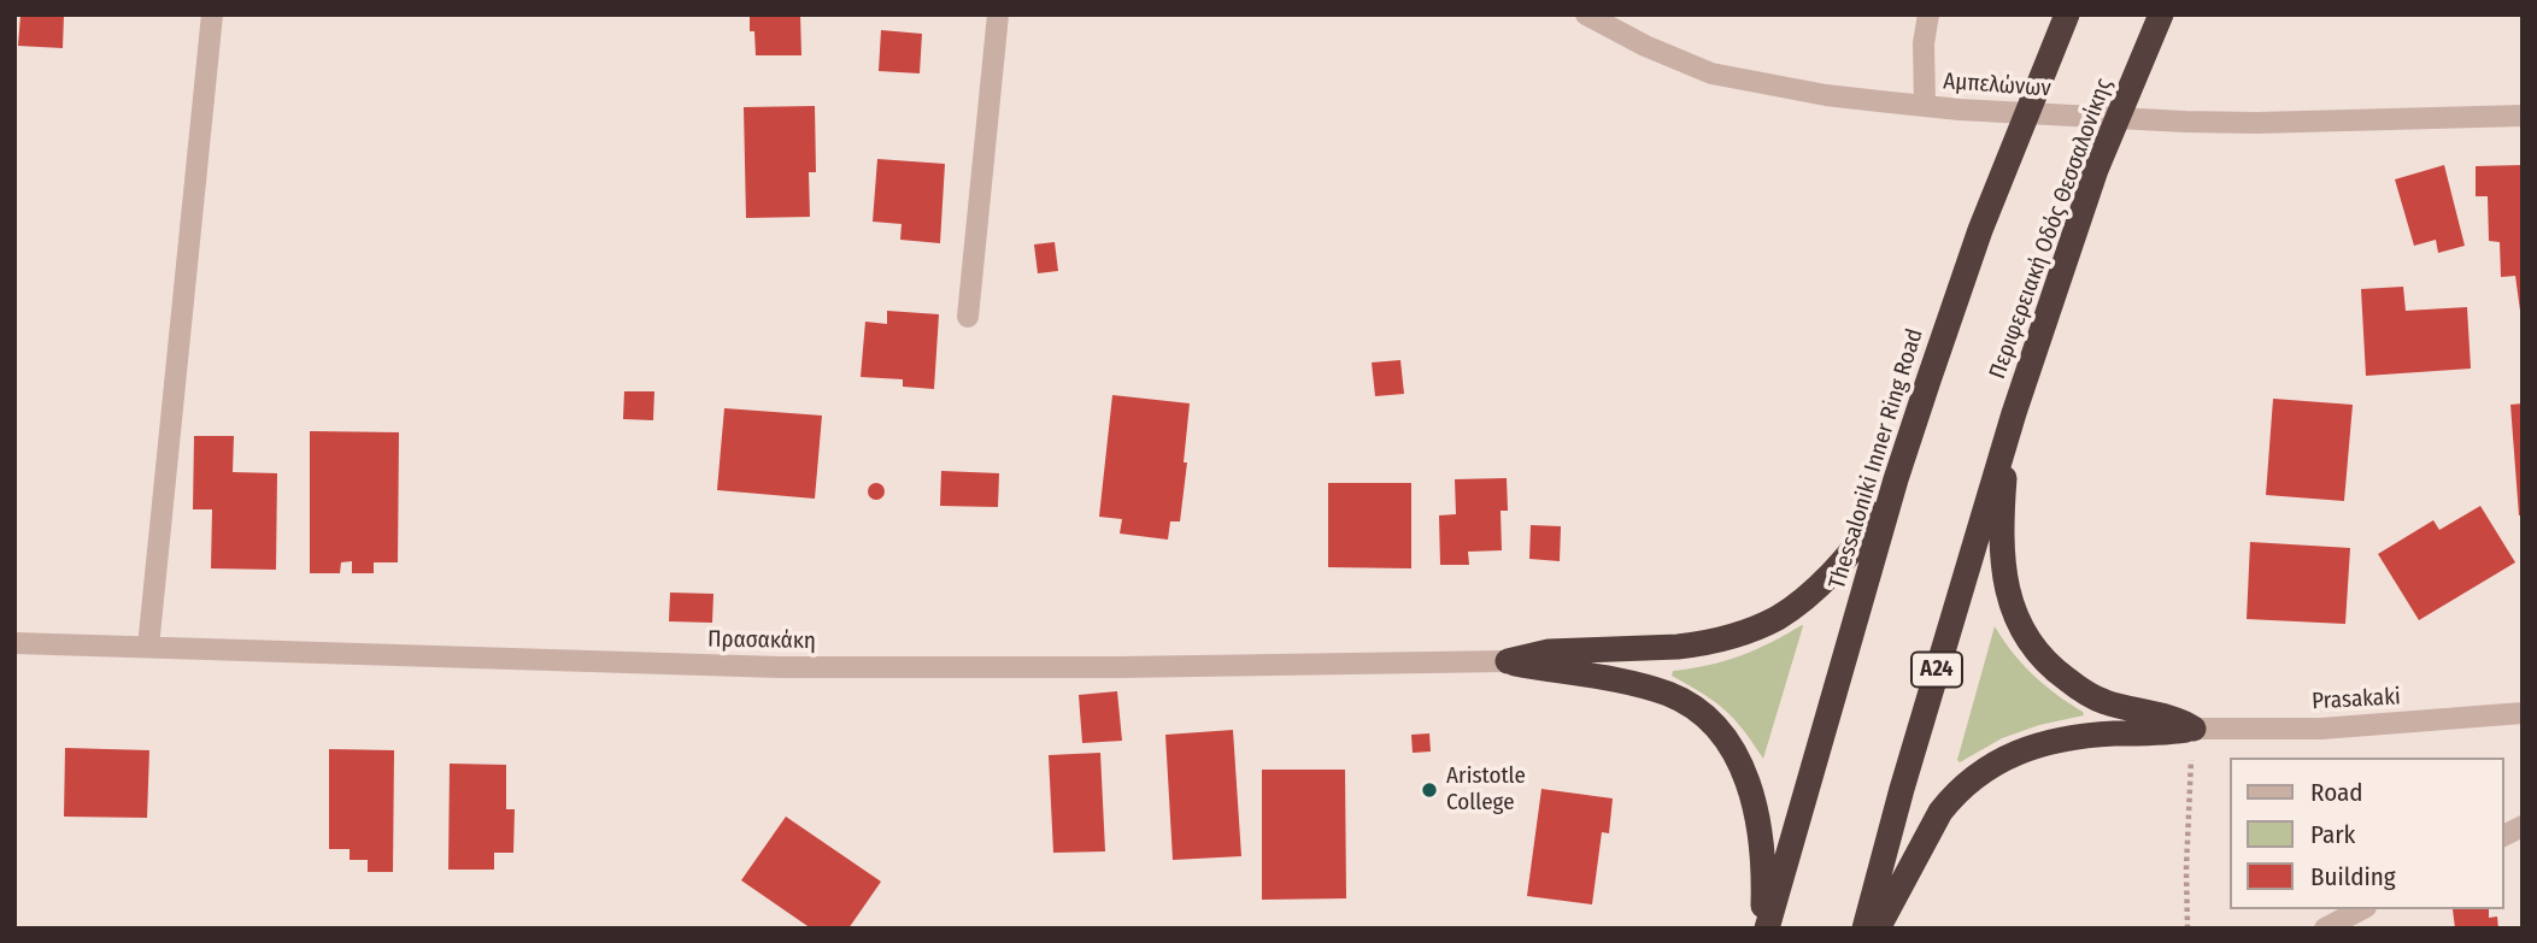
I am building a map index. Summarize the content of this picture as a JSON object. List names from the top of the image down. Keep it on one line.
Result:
{"streets":{"highway":["Περιφερειακή Οδός Θεσσαλονίκης","Thessaloniki Inner Ring Road","Α24"],"street":["Αμπελώνων","Πρασακάκη","Prasakaki"]},"crossings":[["Περιφερειακή Οδός Θεσσαλονίκης","Α24"]],"places":["Aristotle College"],"legend":["Road","Park","Building"]}
